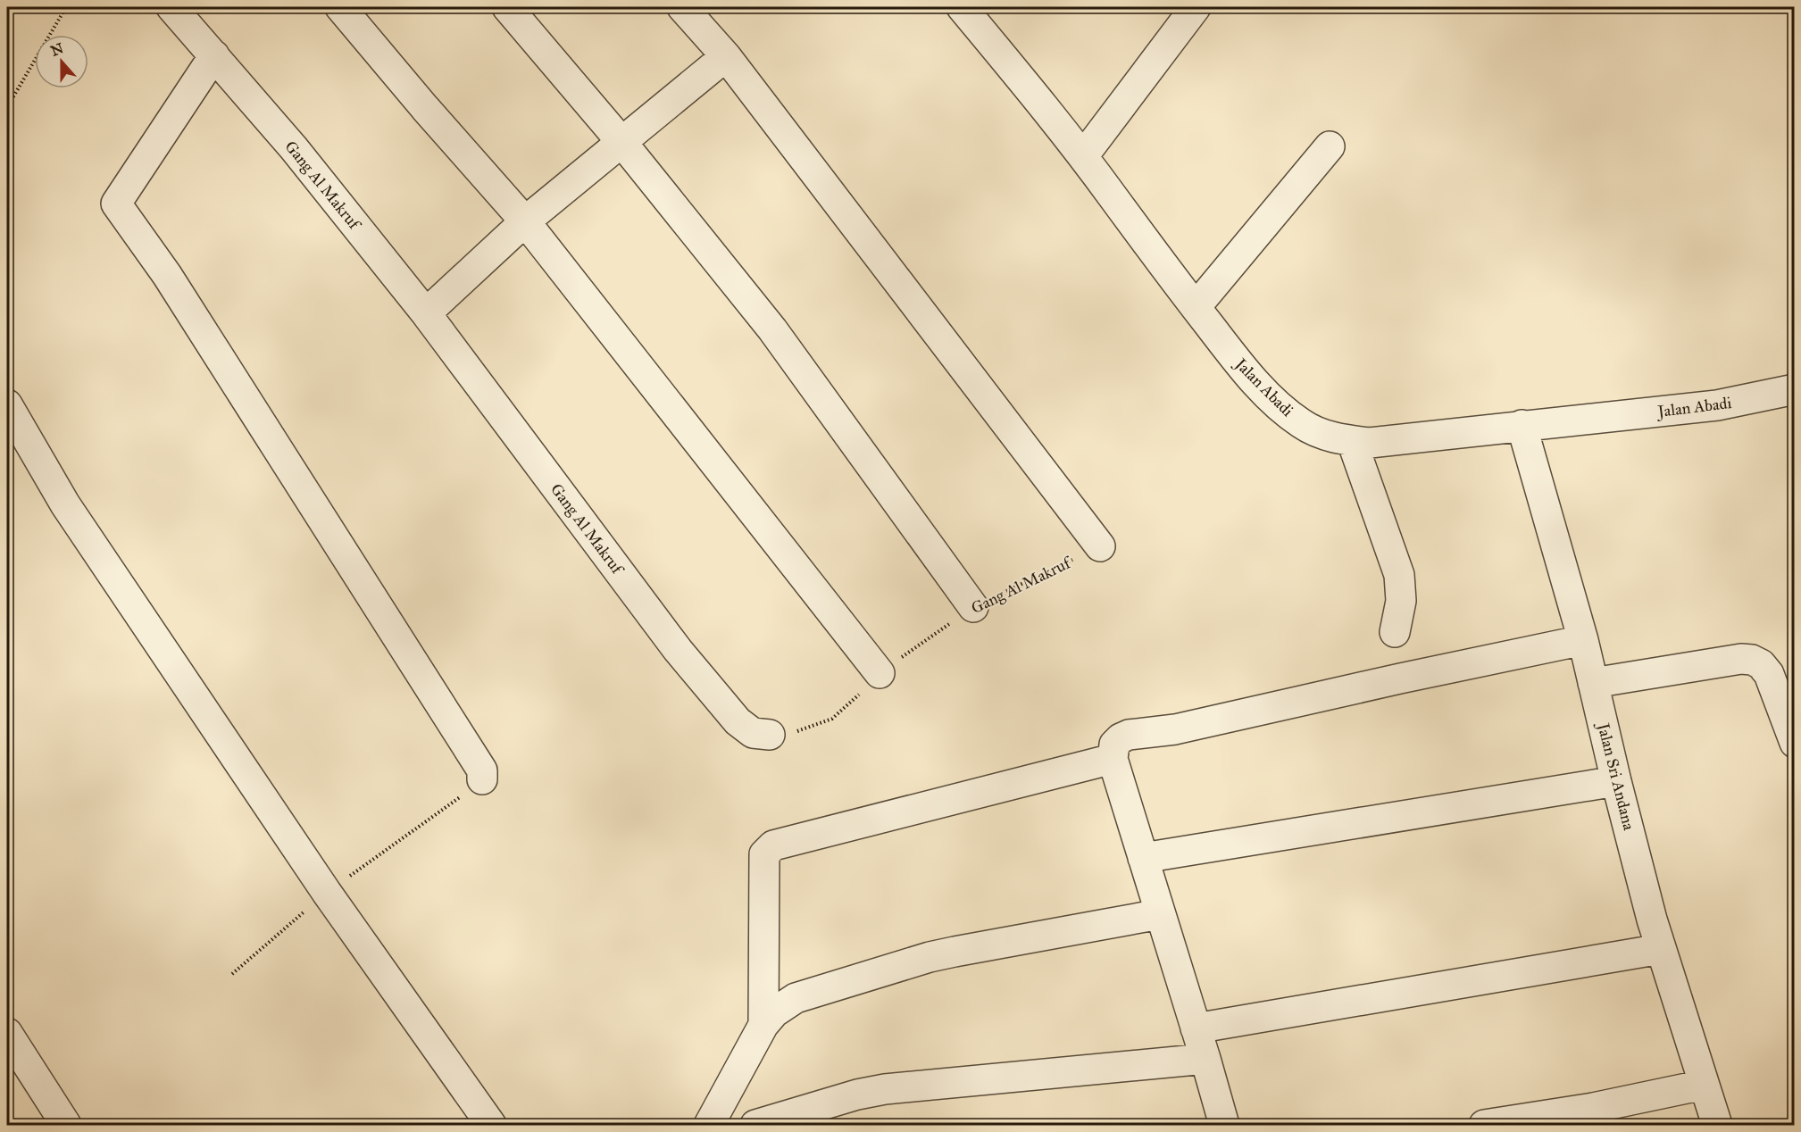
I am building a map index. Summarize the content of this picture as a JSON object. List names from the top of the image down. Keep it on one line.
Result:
{"streets":{"street":["Gang Al Makruf","Jalan Abadi","Jalan Sri Andana"]},"crossings":[["Jalan Abadi","Jalan Sri Andana"]],"north":"top"}
